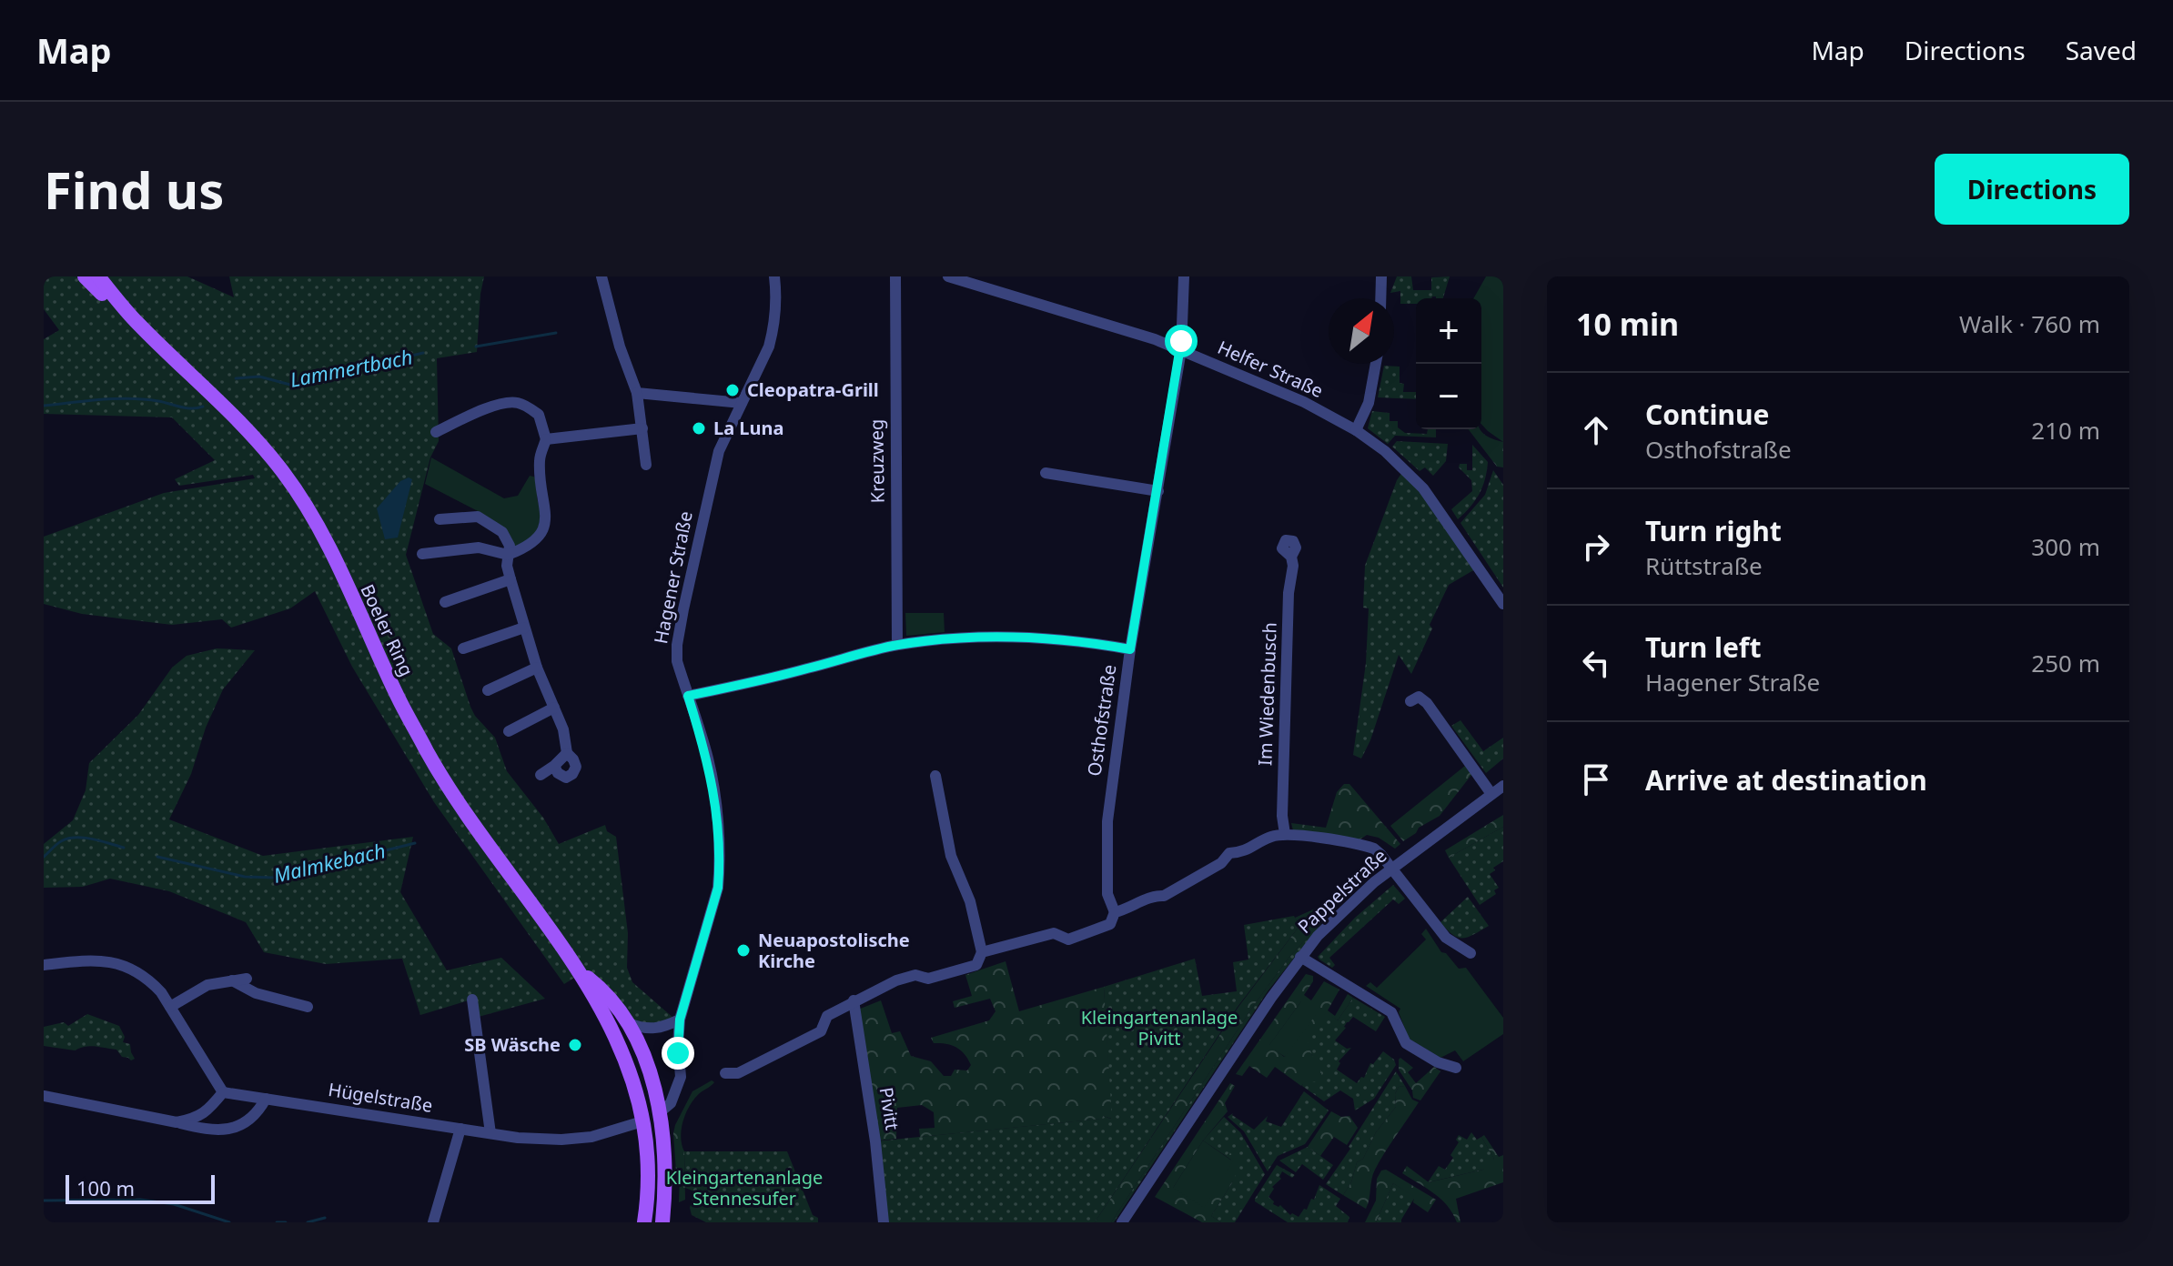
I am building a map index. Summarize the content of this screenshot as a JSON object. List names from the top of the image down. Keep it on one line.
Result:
{"streets":{"main road":["Boeler Ring"],"street":["Helfer Straße","Kreuzweg","Hagener Straße","Im Wiedenbusch","Osthofstraße","Pappelstraße","Hügelstraße","Pivitt"]},"crossings":[["Helfer Straße","Osthofstraße"],["Hagener Straße","Boeler Ring"],["Boeler Ring","Hügelstraße"]],"water":["Lammertbach","Malmkebach"],"parks":["Kleingartenanlage Pivitt","Kleingartenanlage Stennesufer"],"places":["Cleopatra-Grill","La Luna","Neuapostolische Kirche","SB Wäsche"],"scale_bar":"100 m","north":"top right","page":{"header":"Map","nav":["Map","Directions","Saved"],"buttons":"Directions","title":"Find us","heading":["10 min","Walk · 760 m"],"map_buttons":["+","−"],"list":[["Continue","Osthofstraße","210 m"],["Turn right","Rüttstraße","300 m"],["Turn left","Hagener Straße","250 m"],"Arrive at destination"],"scale":"100 m"}}
